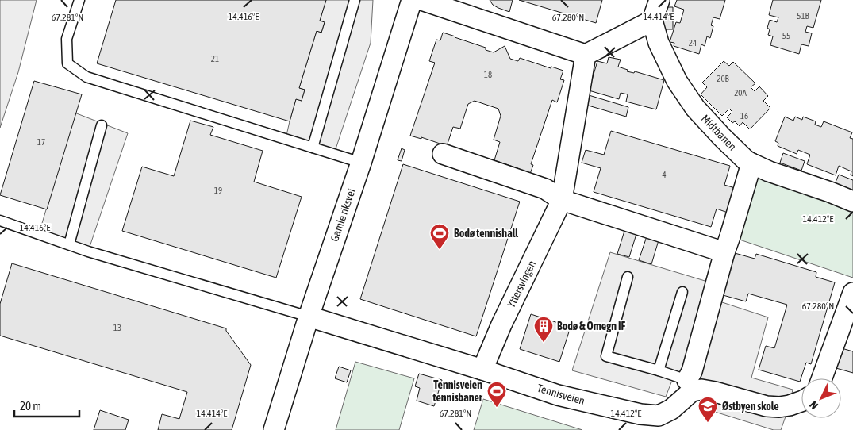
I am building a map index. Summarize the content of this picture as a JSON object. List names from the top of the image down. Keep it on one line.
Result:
{"streets":{"street":["Midtbanen","Gamle riksvei","Yttersvingen","Tennisveien"]},"crossings":[["Gamle riksvei","Tennisveien"],["Yttersvingen","Tennisveien"]],"places":{"sports":["Bodø tennishall","Tennisveien tennisbaner"],"building":["Bodø & Omegn IF"],"school or university":["Østbyen skole"]},"house_numbers":["51B","55","24","21","18","20B","20A","16","17","4","19","13"],"scale_bar":"20 m","north":"bottom left","coordinates":["14.416°E","14.414°E","67.281°N","67.280°N","14.412°E"]}
